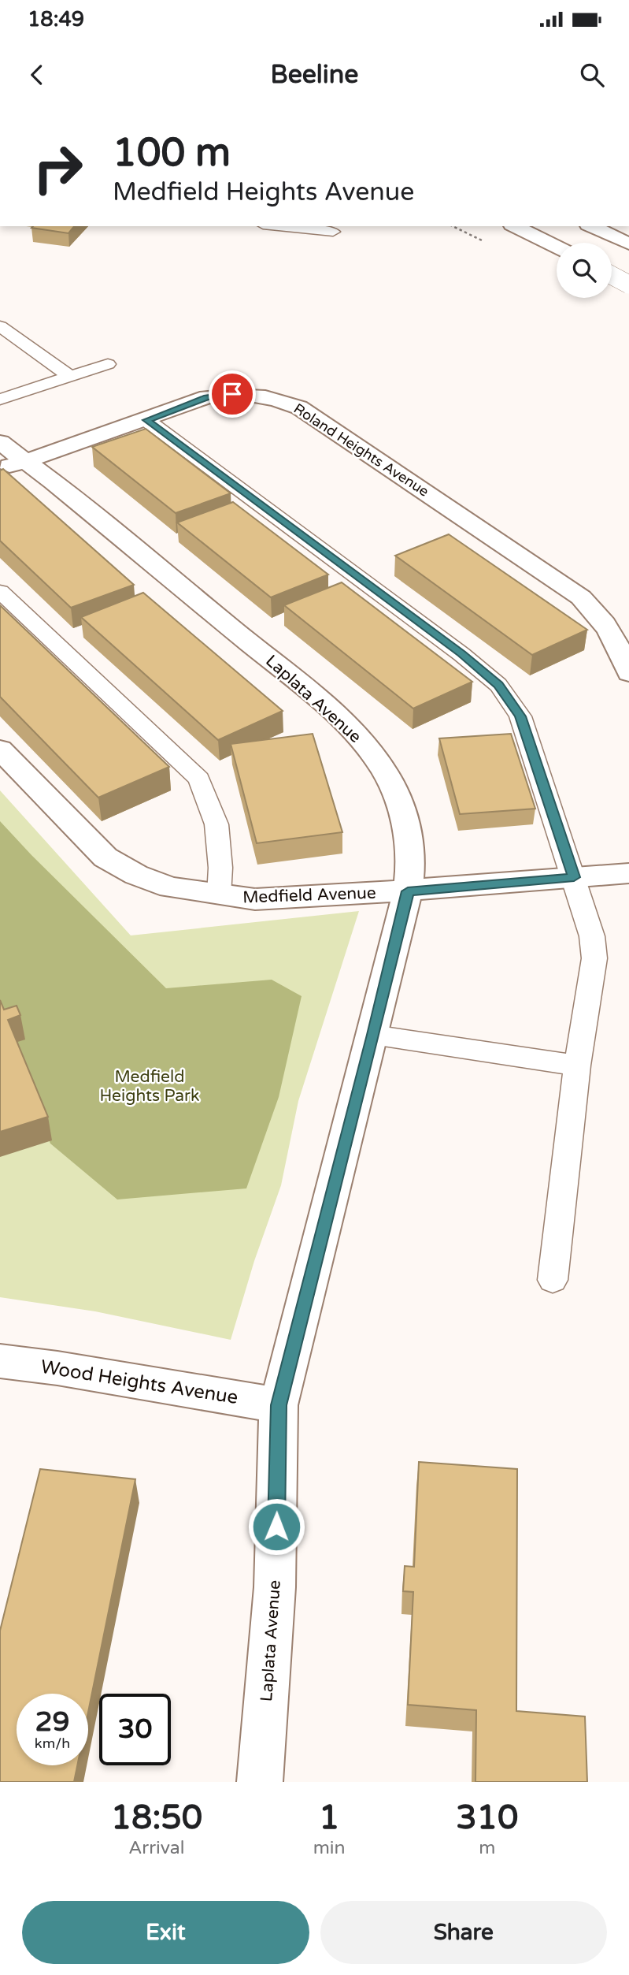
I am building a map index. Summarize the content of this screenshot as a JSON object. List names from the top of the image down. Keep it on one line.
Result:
{"streets":{"main road":["Roland Heights Avenue","Laplata Avenue","Medfield Avenue","Wood Heights Avenue"]},"crossings":[["Roland Heights Avenue","Laplata Avenue"],["Laplata Avenue","Medfield Avenue"],["Laplata Avenue","Wood Heights Avenue"]],"parks":["Medfield Heights Park"],"page":{"status":"18:49","header":"Beeline","turn":["100 m","Medfield Heights Avenue"],"speed":"29 km/h","limit":"30","eta":["18:50","Arrival","1","min","310","m"],"buttons":["Exit","Share"]}}
